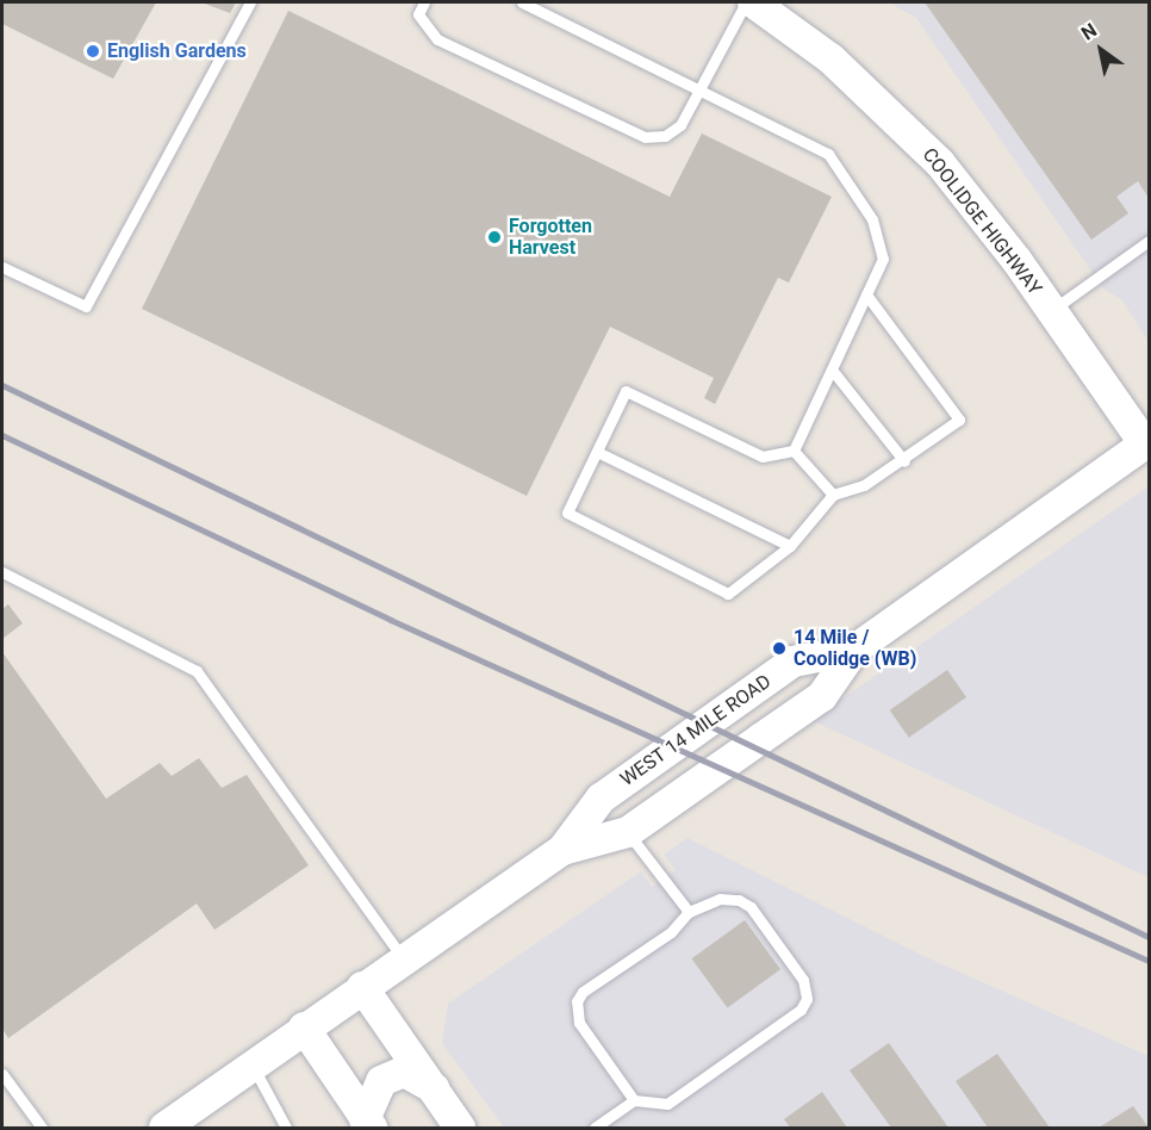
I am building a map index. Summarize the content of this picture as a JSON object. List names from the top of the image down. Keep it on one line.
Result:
{"streets":{"main road":["COOLIDGE HIGHWAY","WEST 14 MILE ROAD"]},"crossings":[["COOLIDGE HIGHWAY","WEST 14 MILE ROAD"]],"places":["English Gardens","Forgotten Harvest","14 Mile / Coolidge (WB)"],"north":"top left"}
